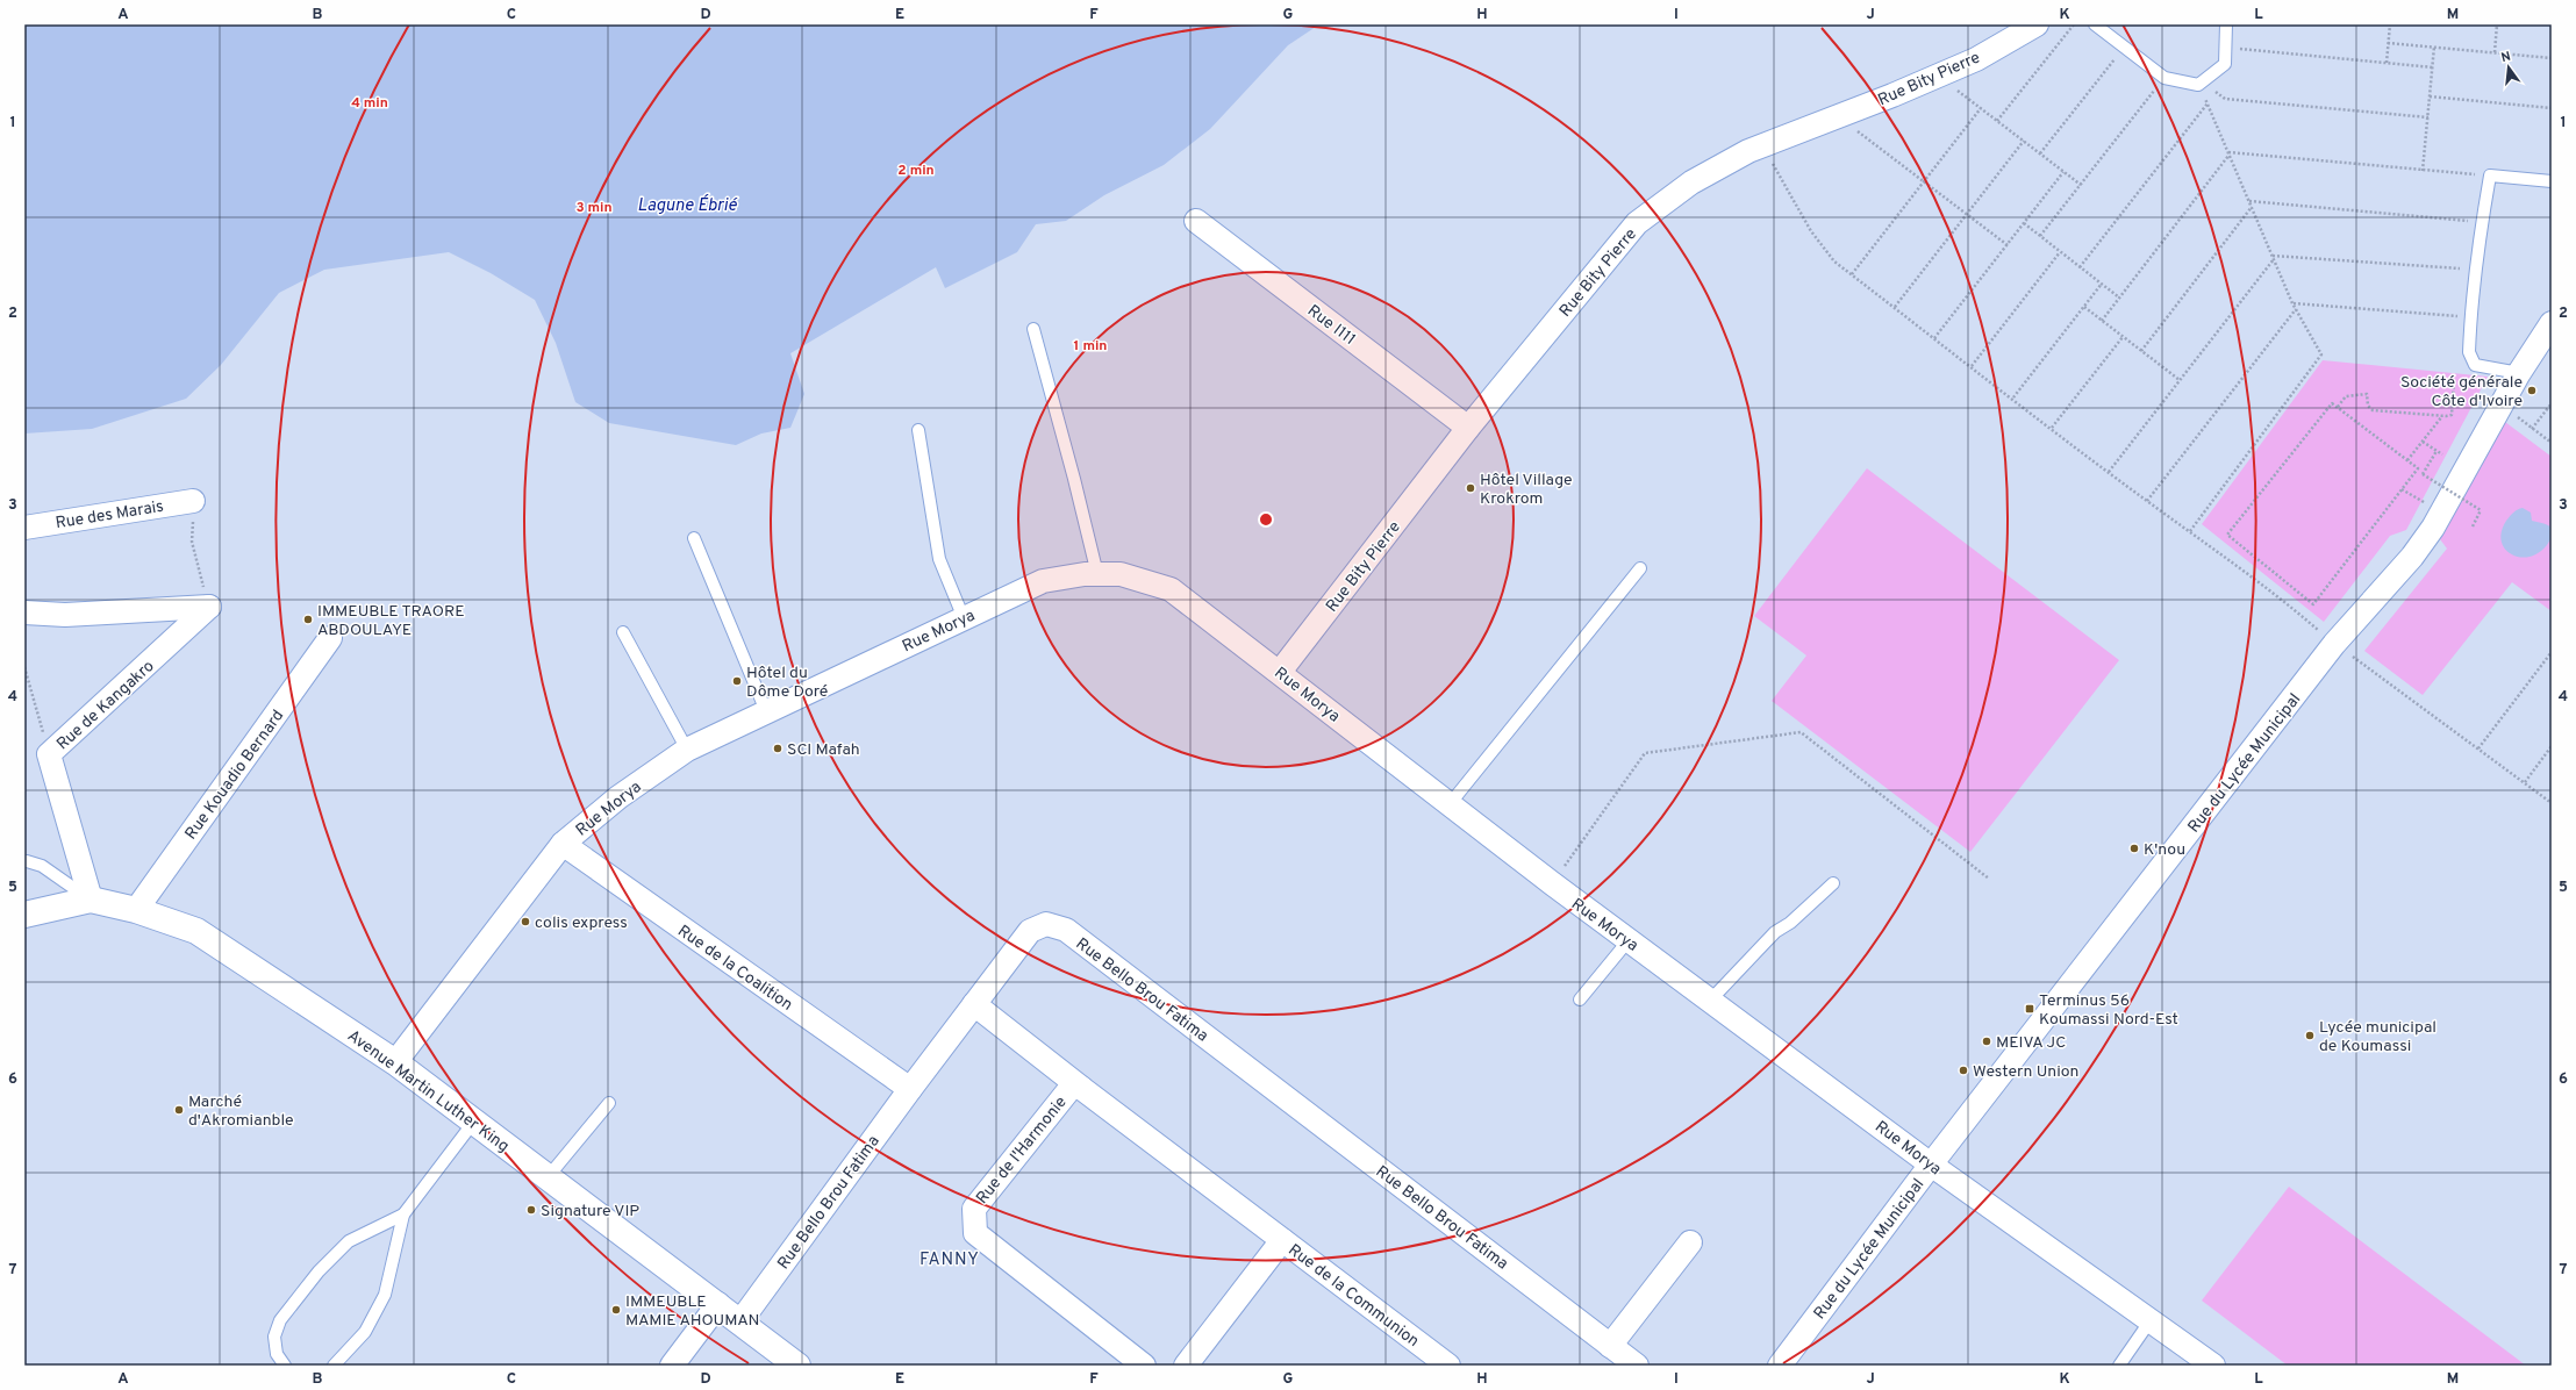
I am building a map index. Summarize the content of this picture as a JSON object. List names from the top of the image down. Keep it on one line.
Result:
{"streets":{"street":["Rue Bity Pierre","Rue I111","Rue des Marais","Rue Morya","Rue de Kangakro","Rue du Lycée Municipal","Rue Kouadio Bernard","Rue de la Coalition","Rue Bello Brou Fatima","Avenue Martin Luther King","Rue de l'Harmonie","Rue de la Communion"]},"crossings":[["Rue Bity Pierre","Rue I111"],["Rue Bity Pierre","Rue Morya"],["Rue Morya","Rue du Lycée Municipal"],["Rue Morya","Rue de la Coalition"],["Rue Morya","Avenue Martin Luther King"],["Rue de Kangakro","Avenue Martin Luther King"],["Rue Kouadio Bernard","Avenue Martin Luther King"],["Rue de la Coalition","Rue Bello Brou Fatima"],["Rue Bello Brou Fatima","Avenue Martin Luther King"],["Rue de l'Harmonie","Rue de la Communion"]],"districts":["FANNY"],"water":["Lagune Ébrié"],"places":{"other":["Société générale Côte d'Ivoire","Hôtel Village Krokrom","IMMEUBLE TRAORE ABDOULAYE","Hôtel du Dôme Doré","SCI Mafah","K'nou","colis express","Lycée municipal de Koumassi","MEIVA JC","Western Union","Marché d'Akromianble","Signature VIP","IMMEUBLE MAMIE AHOUMAN"],"transit":["Terminus 56 Koumassi Nord-Est"]},"north":"top","grid":{"columns":["A","B","C","D","E","F","G","H","I","J","K","L","M"],"rows":["1","2","3","4","5","6","7"]},"rings":["4 min","2 min","3 min","1 min"]}
